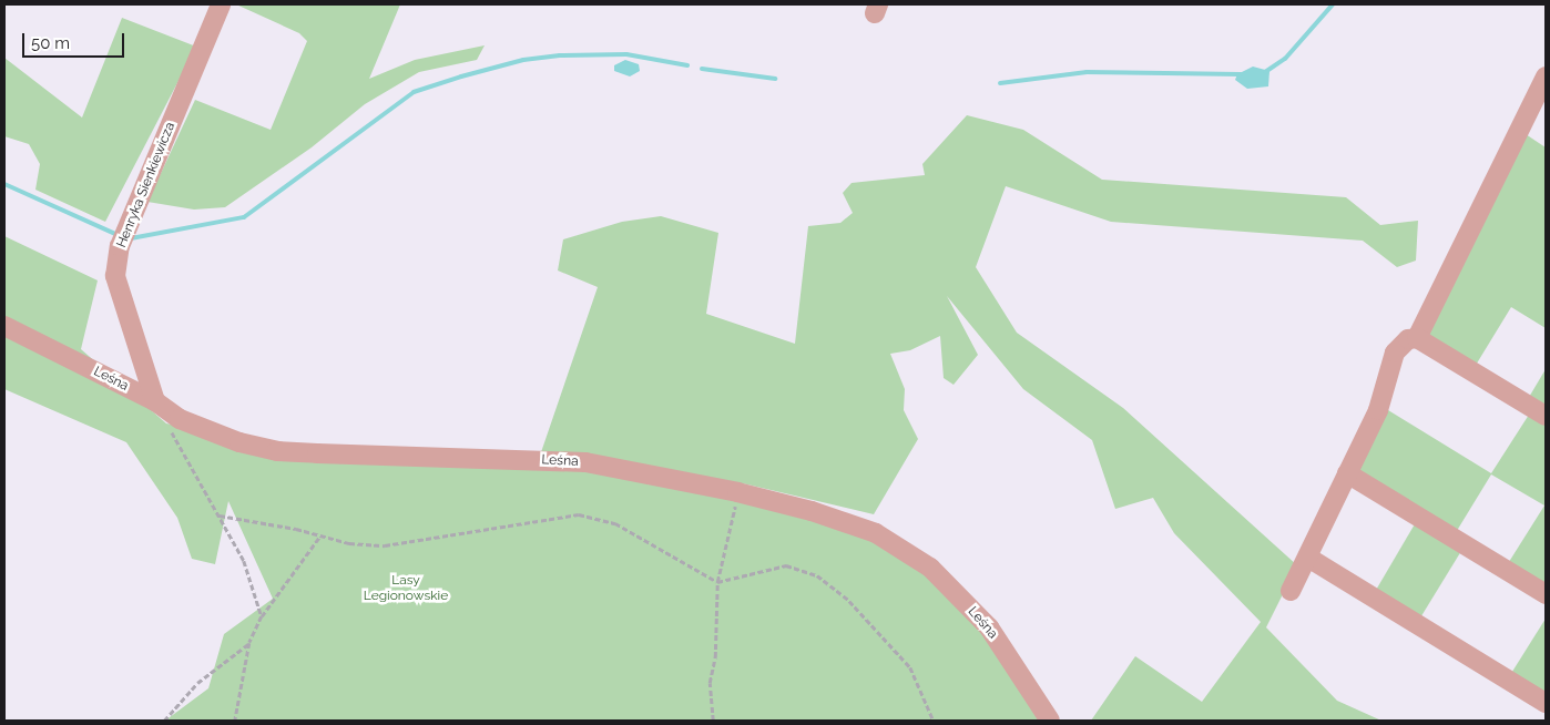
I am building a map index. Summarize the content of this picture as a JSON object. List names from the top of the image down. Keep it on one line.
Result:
{"streets":{"street":["Henryka Sienkiewicza","Leśna"]},"crossings":[["Henryka Sienkiewicza","Leśna"]],"parks":["Lasy Legionowskie"],"scale_bar":"50 m"}
